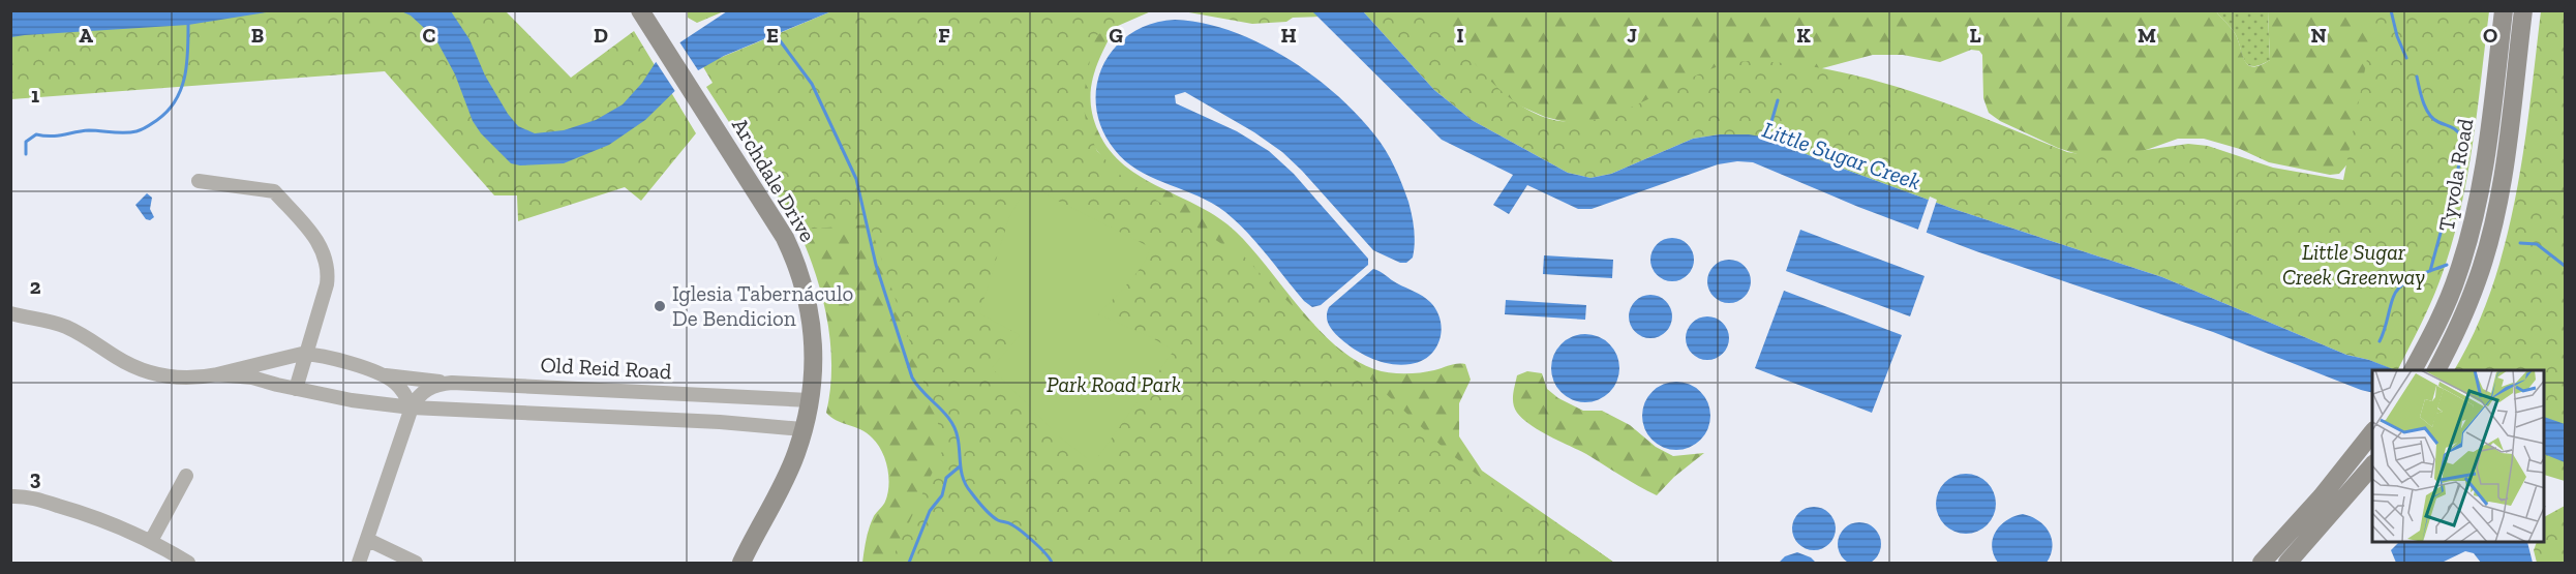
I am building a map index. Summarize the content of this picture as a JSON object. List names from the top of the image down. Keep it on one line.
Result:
{"streets":{"main road":["Tyvola Road","Archdale Drive"],"street":["Old Reid Road"]},"crossings":[["Archdale Drive","Old Reid Road"]],"water":["Little Sugar Creek"],"parks":["Little Sugar Creek Greenway","Park Road Park"],"places":["Iglesia Tabernáculo De Bendicion"],"grid":{"columns":["A","B","C","D","E","F","G","H","I","J","K","L","M","N","O"],"rows":["1","2","3"]}}
